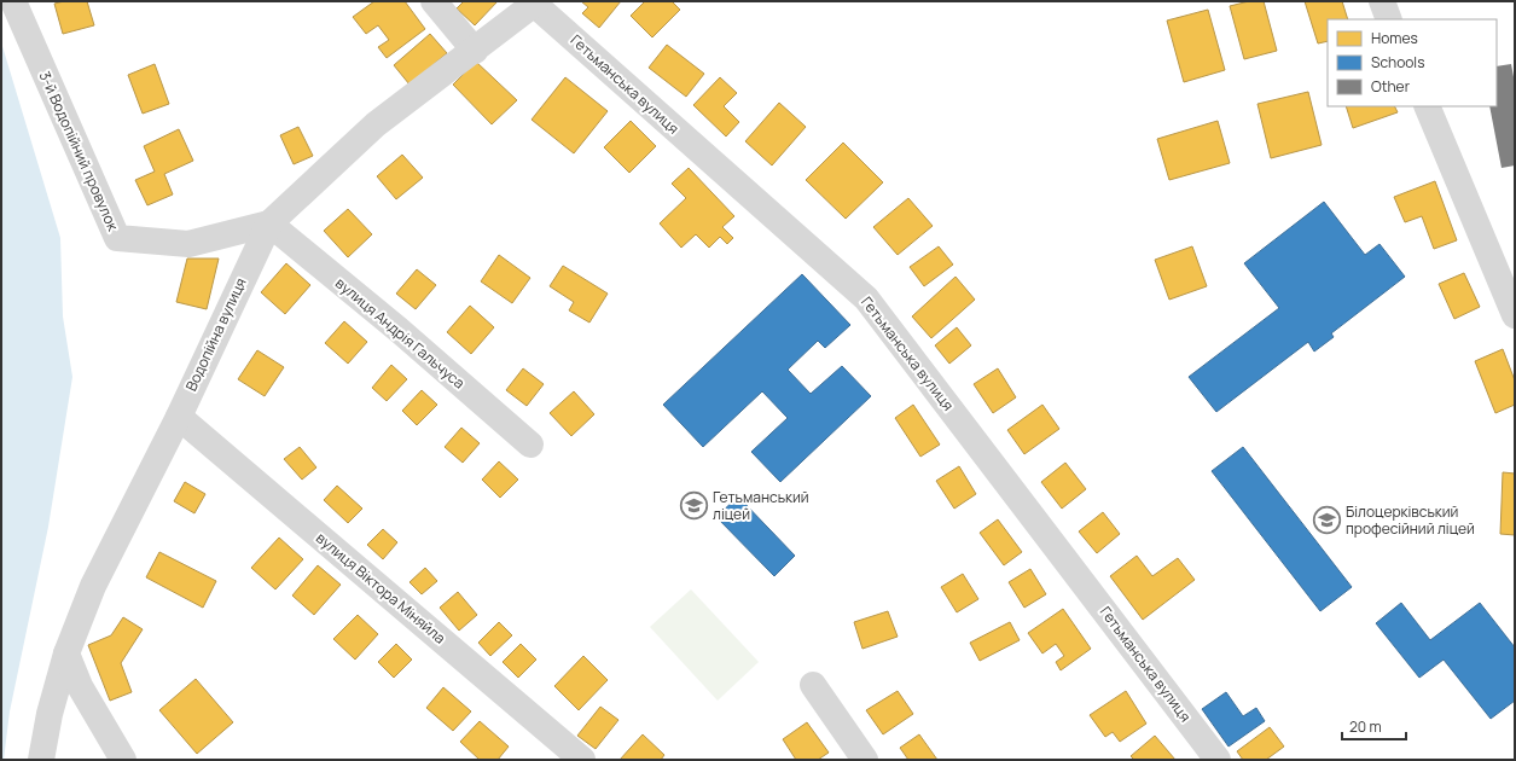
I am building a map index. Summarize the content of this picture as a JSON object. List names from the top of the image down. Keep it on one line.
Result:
{"streets":{"street":["Гетьманська вулиця","3-й Водопійний провулок","вулиця Андрія Гальчуса","Водопійна вулиця","вулиця Віктора Міняйла"]},"crossings":[["Гетьманська вулиця","Водопійна вулиця"],["3-й Водопійний провулок","вулиця Андрія Гальчуса"],["3-й Водопійний провулок","Водопійна вулиця"],["вулиця Андрія Гальчуса","Водопійна вулиця"],["Водопійна вулиця","вулиця Віктора Міняйла"]],"places":{"school or university":["Гетьманський ліцей","Білоцерківський професійний ліцей"]},"legend":["Homes","Schools","Other"],"scale_bar":"20 m"}
